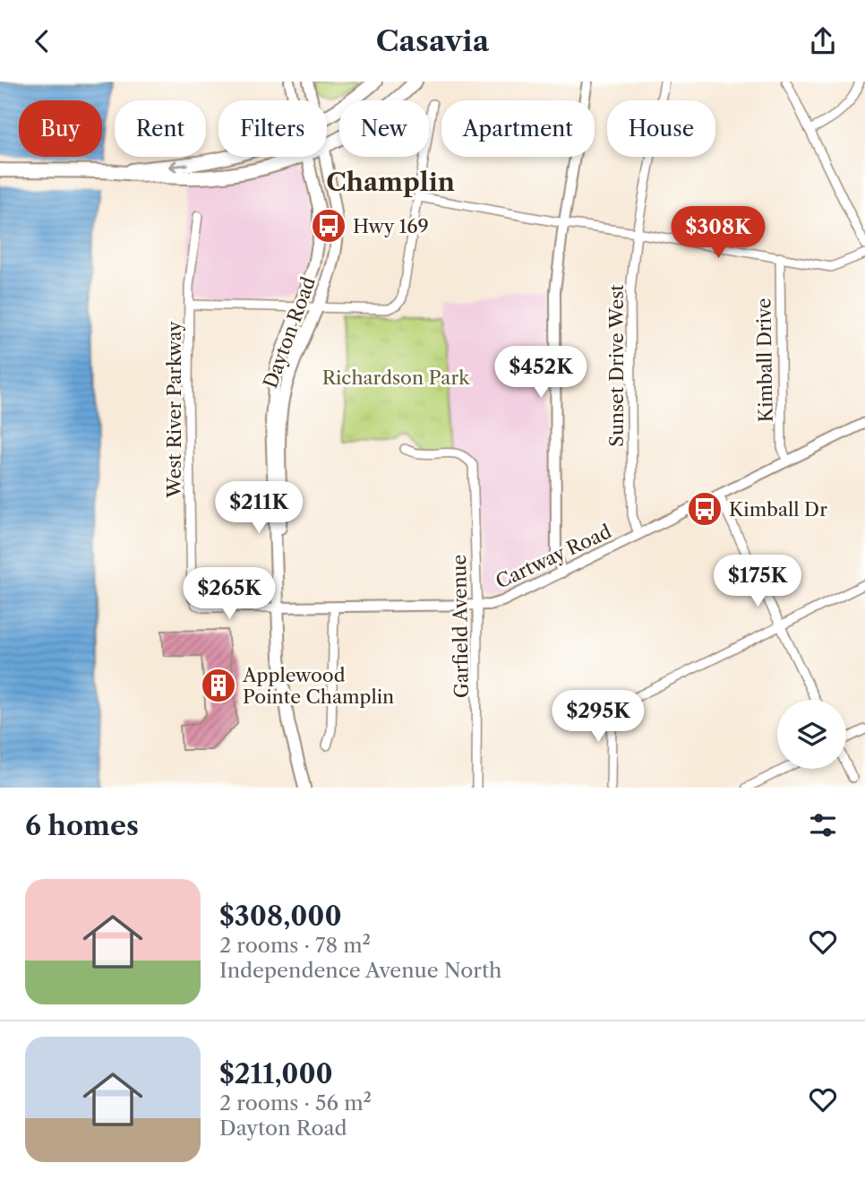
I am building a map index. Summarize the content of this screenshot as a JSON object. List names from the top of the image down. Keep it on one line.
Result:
{"streets":{"main road":["Dayton Road"],"street":["Kimball Drive","Sunset Drive West","West River Parkway","Cartway Road","Garfield Avenue"]},"crossings":[["Dayton Road","Cartway Road"],["Kimball Drive","Cartway Road"],["Sunset Drive West","Cartway Road"],["West River Parkway","Cartway Road"],["Cartway Road","Garfield Avenue"]],"districts":["Champlin"],"parks":["Richardson Park"],"places":{"bus stop":["Hwy 169","Kimball Dr"],"building":["Applewood Pointe Champlin"]},"page":{"header":"Casavia","chip":["Buy","Rent","Filters","New","Apartment","House"],"price":["$308K","$452K","$211K","$175K","$265K","$295K"],"heading":"6 homes","list":[{"name":"$308,000","note":"2 rooms · 78 m² · Independence Avenue North"},{"name":"$211,000","note":"2 rooms · 56 m² · Dayton Road"}]}}
